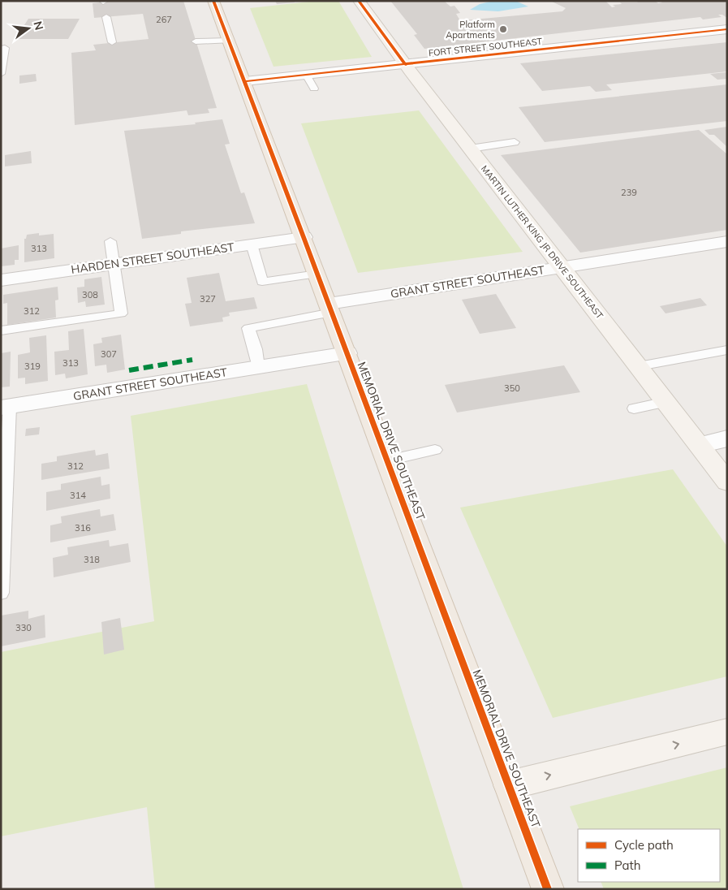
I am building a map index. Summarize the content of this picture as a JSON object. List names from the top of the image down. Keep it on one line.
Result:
{"streets":{"main road":["MARTIN LUTHER KING JR DRIVE SOUTHEAST","MEMORIAL DRIVE SOUTHEAST"],"street":["FORT STREET SOUTHEAST","HARDEN STREET SOUTHEAST","GRANT STREET SOUTHEAST"]},"crossings":[["FORT STREET SOUTHEAST","MARTIN LUTHER KING JR DRIVE SOUTHEAST"],["FORT STREET SOUTHEAST","MEMORIAL DRIVE SOUTHEAST"],["MARTIN LUTHER KING JR DRIVE SOUTHEAST","GRANT STREET SOUTHEAST"],["HARDEN STREET SOUTHEAST","MEMORIAL DRIVE SOUTHEAST"],["GRANT STREET SOUTHEAST","MEMORIAL DRIVE SOUTHEAST"]],"places":["Platform Apartments"],"house_numbers":["267","239","313","308","327","312","307","313","319","350","312","314","316","318","330"],"legend":["Cycle path","Path"],"north":"right"}
